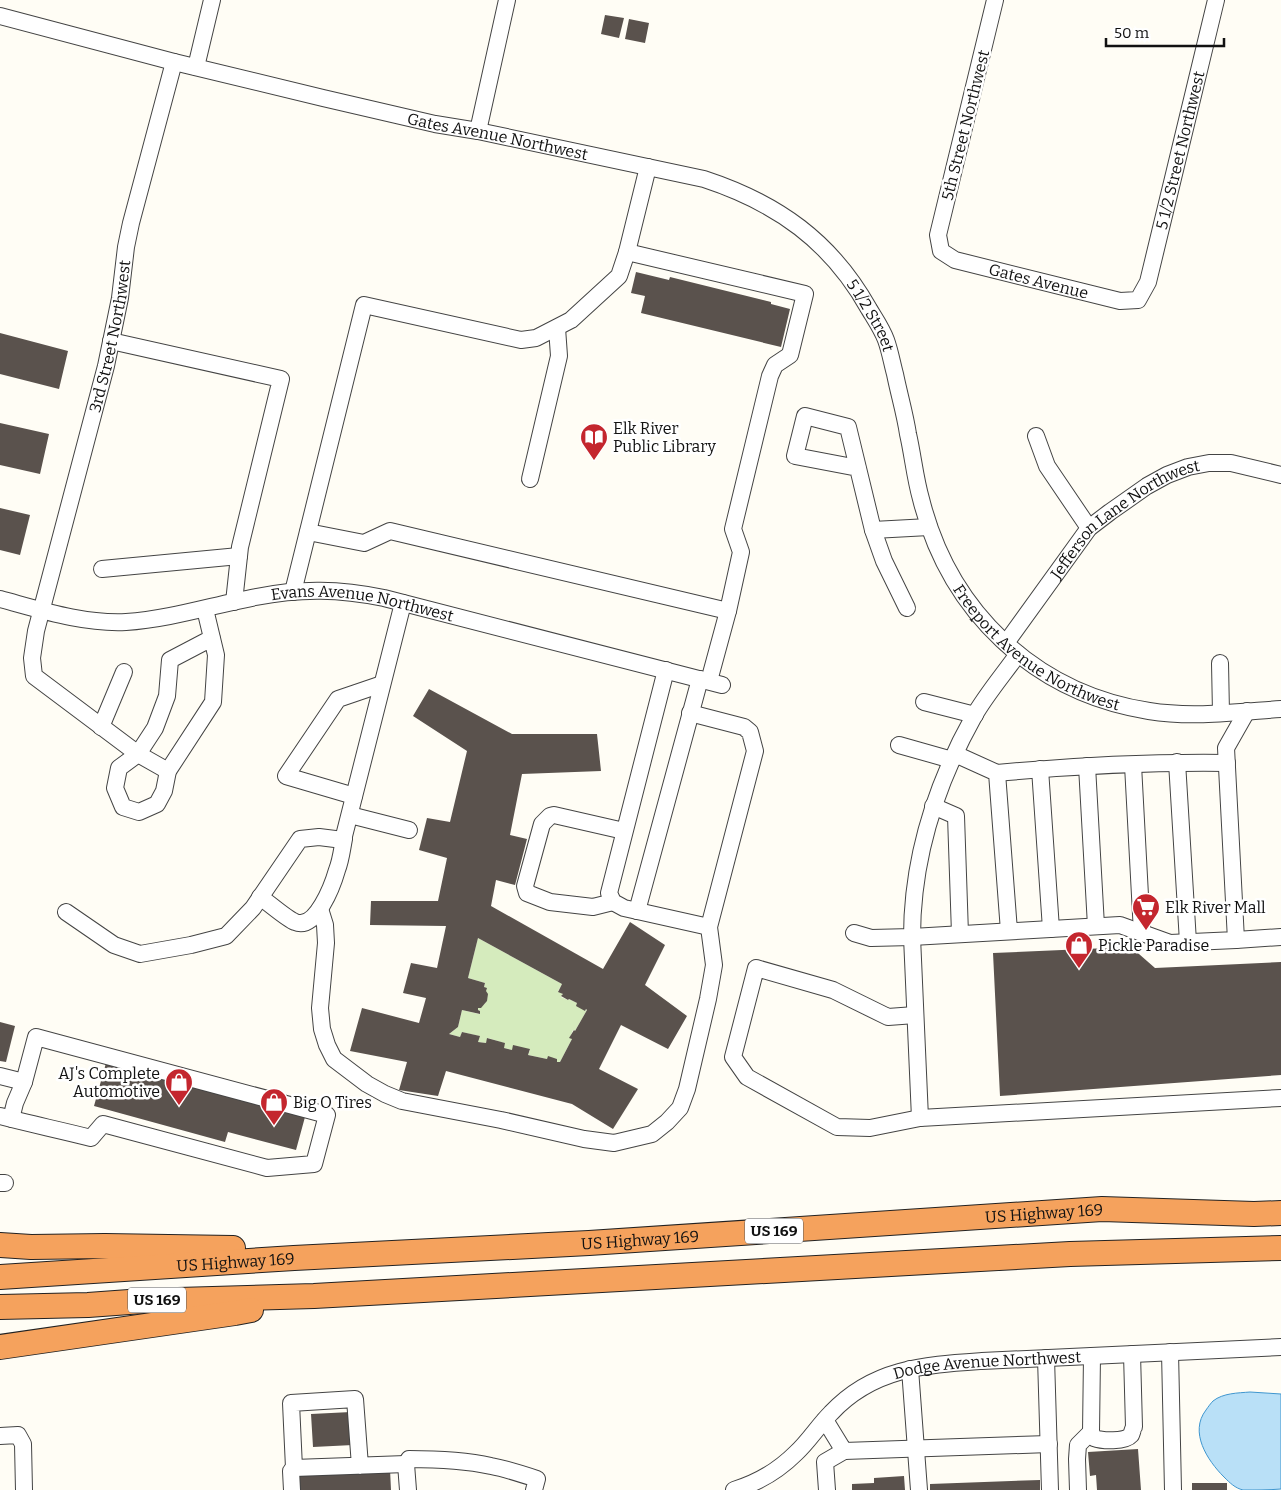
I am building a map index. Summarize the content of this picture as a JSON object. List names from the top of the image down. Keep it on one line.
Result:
{"streets":{"highway":["US Highway 169","US 169"],"street":["5th Street Northwest","Gates Avenue Northwest","5 1/2 Street Northwest","Gates Avenue","5 1/2 Street","3rd Street Northwest","Jefferson Lane Northwest","Evans Avenue Northwest","Freeport Avenue Northwest","Dodge Avenue Northwest"]},"crossings":[["5th Street Northwest","Gates Avenue"],["Gates Avenue Northwest","5 1/2 Street"],["5 1/2 Street Northwest","Gates Avenue"],["5 1/2 Street","Freeport Avenue Northwest"],["3rd Street Northwest","Evans Avenue Northwest"],["Jefferson Lane Northwest","Freeport Avenue Northwest"]],"places":{"library":["Elk River Public Library"],"supermarket":["Elk River Mall"],"shop":["Pickle Paradise","AJ's Complete Automotive","Big O Tires"]},"scale_bar":"50 m"}
